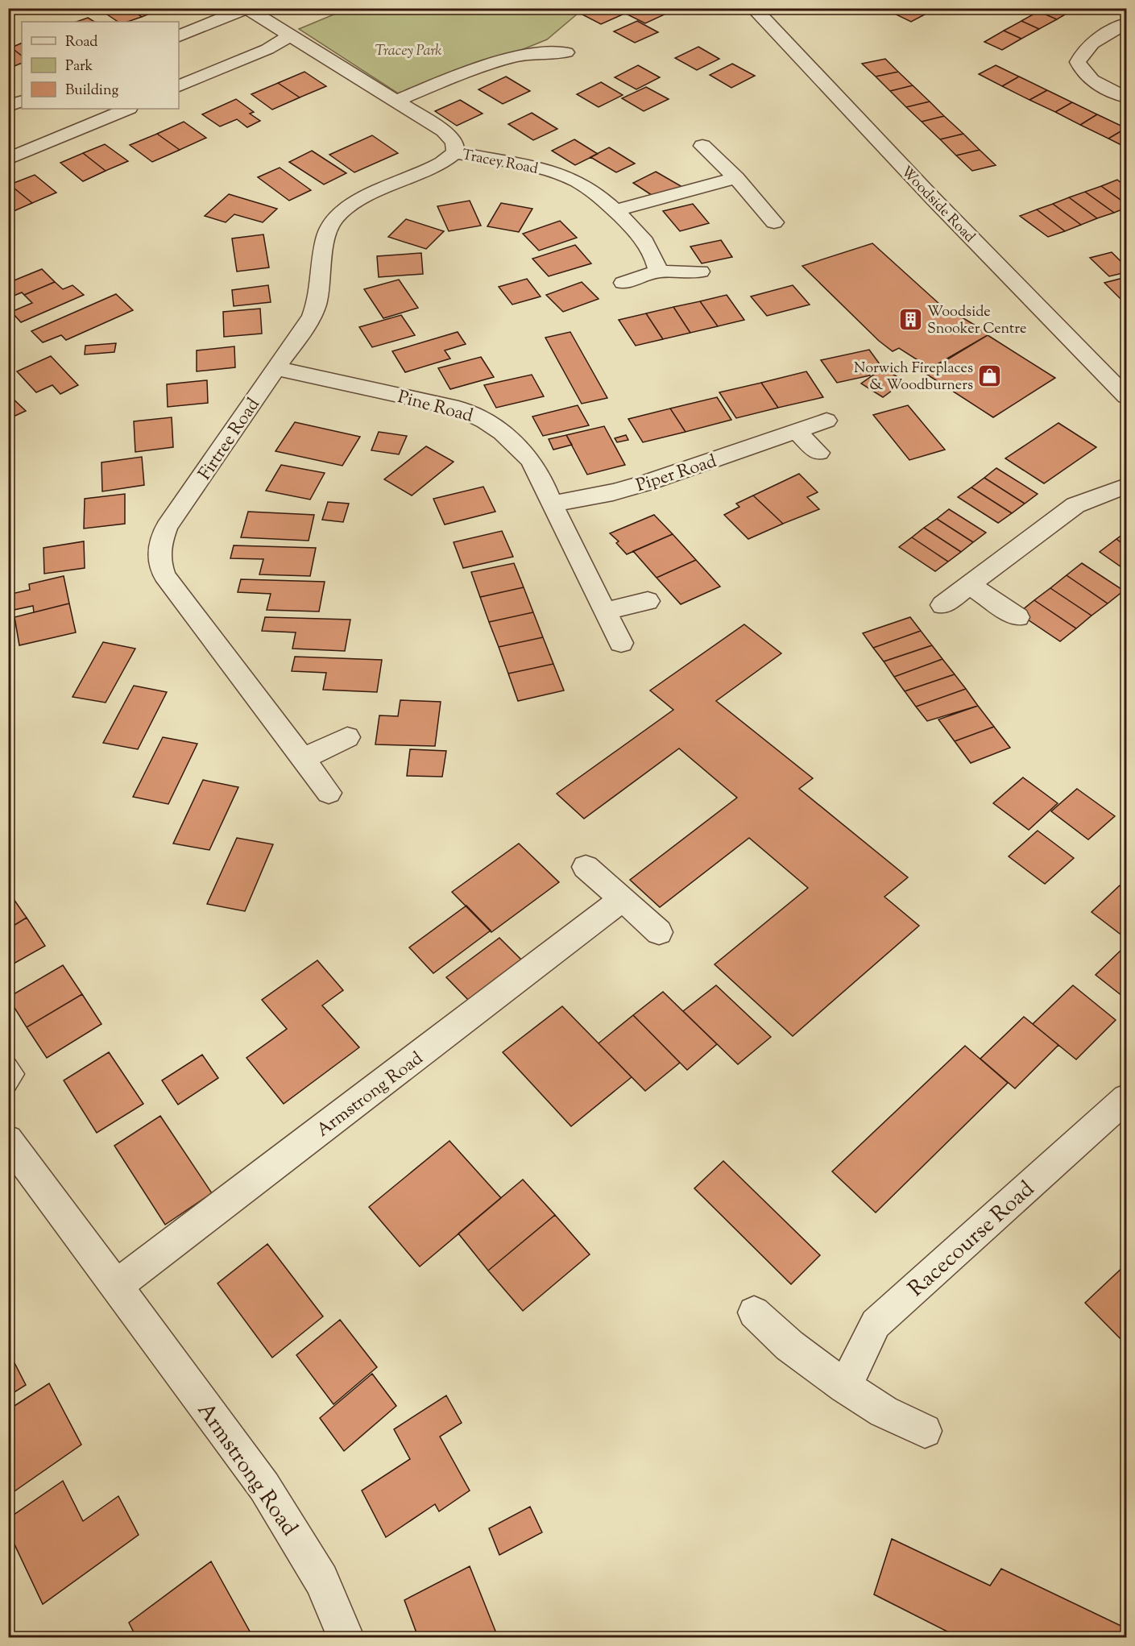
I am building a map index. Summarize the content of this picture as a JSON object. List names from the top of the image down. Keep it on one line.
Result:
{"streets":{"street":["Tracey Road","Woodside Road","Pine Road","Firtree Road","Piper Road","Armstrong Road","Racecourse Road"]},"crossings":[["Tracey Road","Firtree Road"],["Pine Road","Firtree Road"],["Pine Road","Piper Road"]],"parks":["Tracey Park"],"places":{"building":["Woodside Snooker Centre"],"shop":["Norwich Fireplaces & Woodburners"]},"legend":["Road","Park","Building"]}
